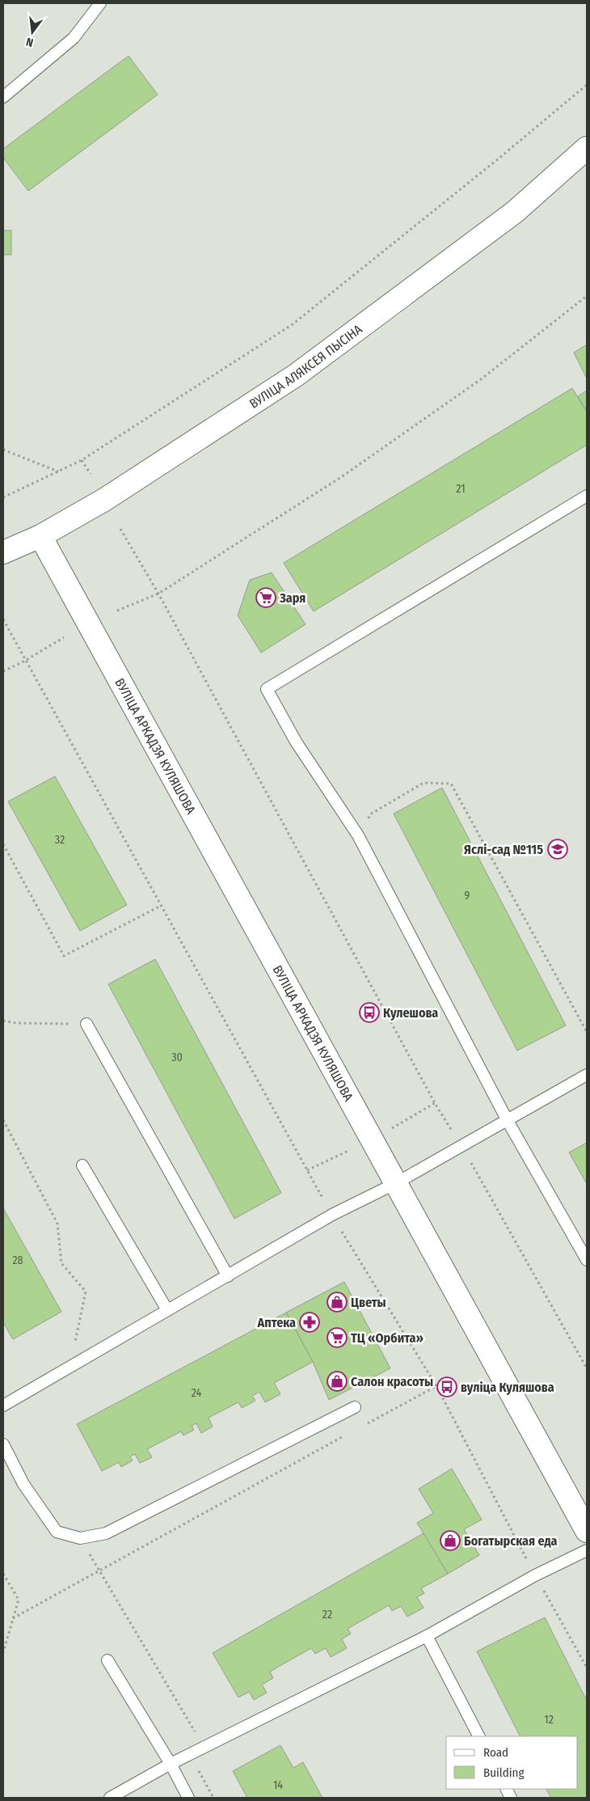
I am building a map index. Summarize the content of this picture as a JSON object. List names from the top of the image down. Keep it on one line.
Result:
{"streets":{"main road":["ВУЛІЦА АЛЯКСЕЯ ПЫСІНА","ВУЛІЦА АРКАДЗЯ КУЛЯШОВА"]},"crossings":[["ВУЛІЦА АЛЯКСЕЯ ПЫСІНА","ВУЛІЦА АРКАДЗЯ КУЛЯШОВА"]],"places":{"supermarket":["Заря","ТЦ «Орбита»"],"school or university":["Яслі-сад №115"],"bus stop":["Кулешова","вуліца Куляшова"],"shop":["Цветы","Салон красоты","Богатырская еда"],"pharmacy":["Аптека"]},"house_numbers":["21","32","9","30","28","24","22","12","14"],"legend":["Road","Building"],"north":"bottom"}
